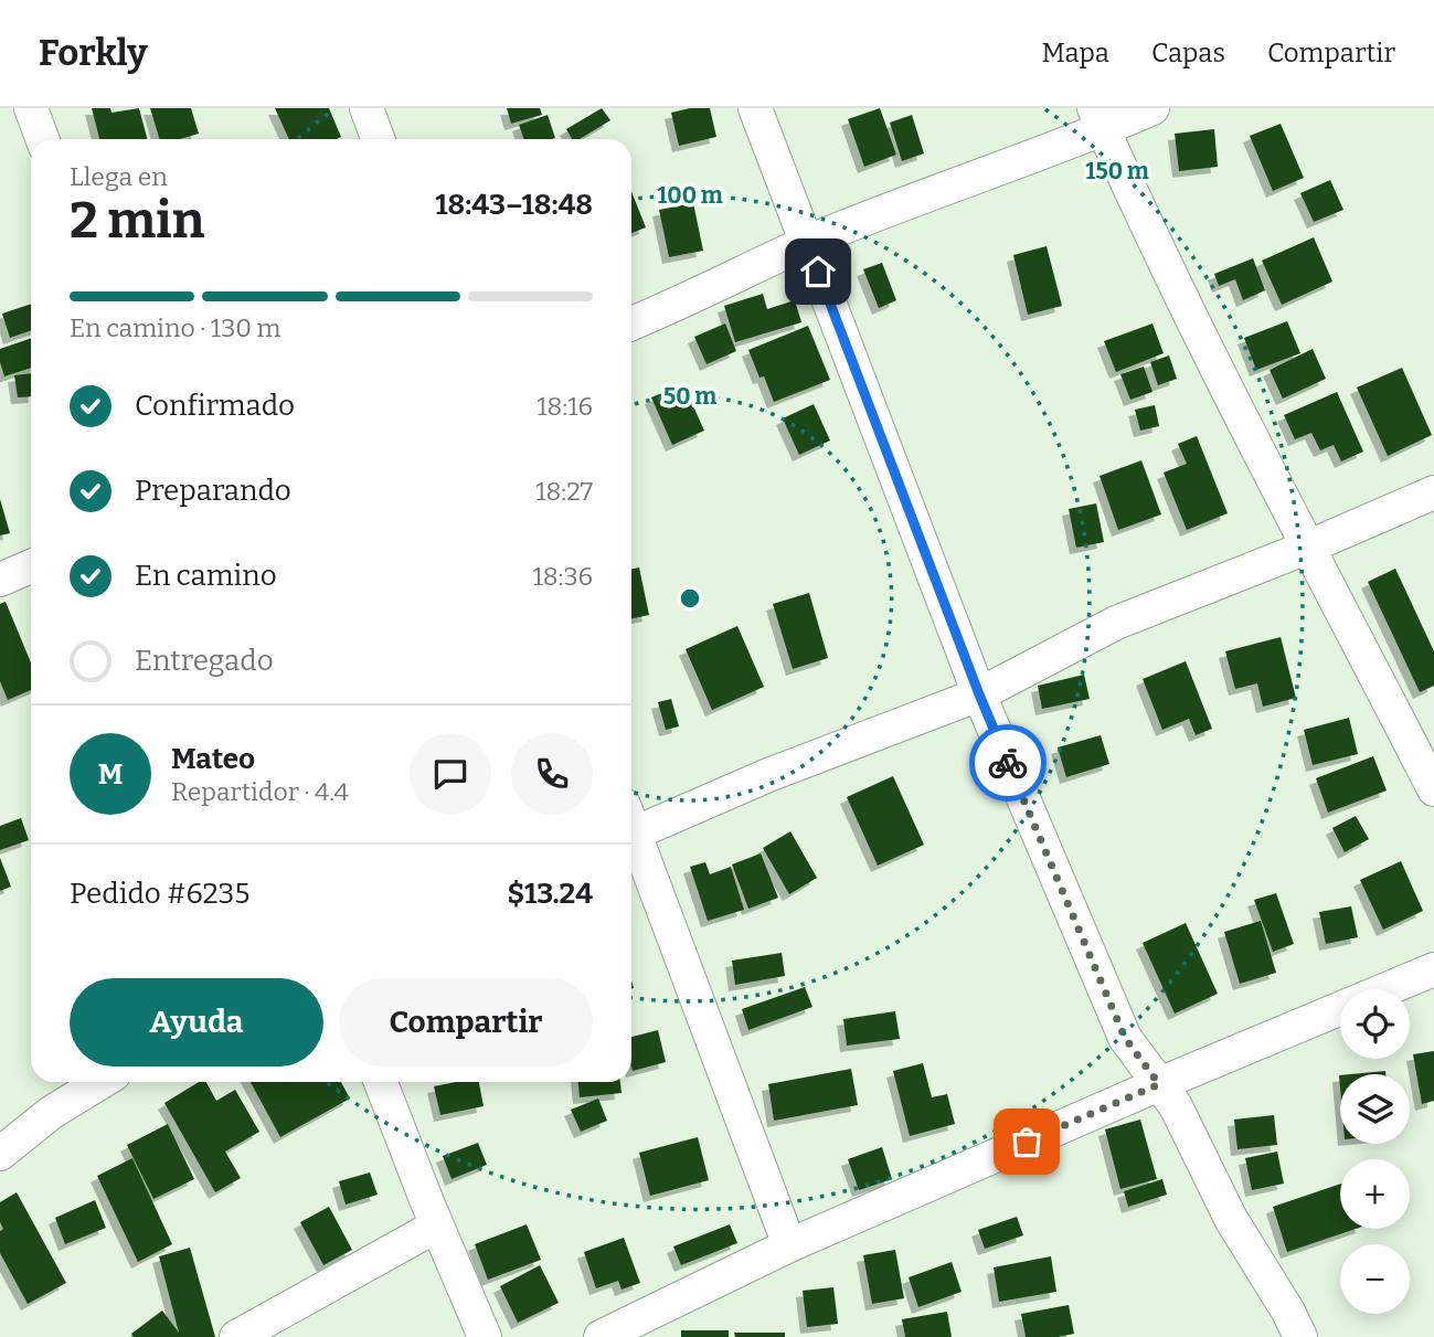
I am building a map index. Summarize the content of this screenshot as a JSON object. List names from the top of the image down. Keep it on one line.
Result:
{"page":{"header":"Forkly","nav":["Mapa","Capas","Compartir"],"heading":["2 min","Llega en","18:43–18:48"],"panel":["Mateo","Repartidor · 4.4","Pedido #6235","$13.24"],"bar":"En camino · 130 m","list":[["Confirmado","18:16"],["Preparando","18:27"],["En camino","18:36"],"Entregado"],"round":"M","buttons":["Ayuda","Compartir"],"map_buttons":["+","−"]},"rings":["150 m","100 m","50 m"]}
